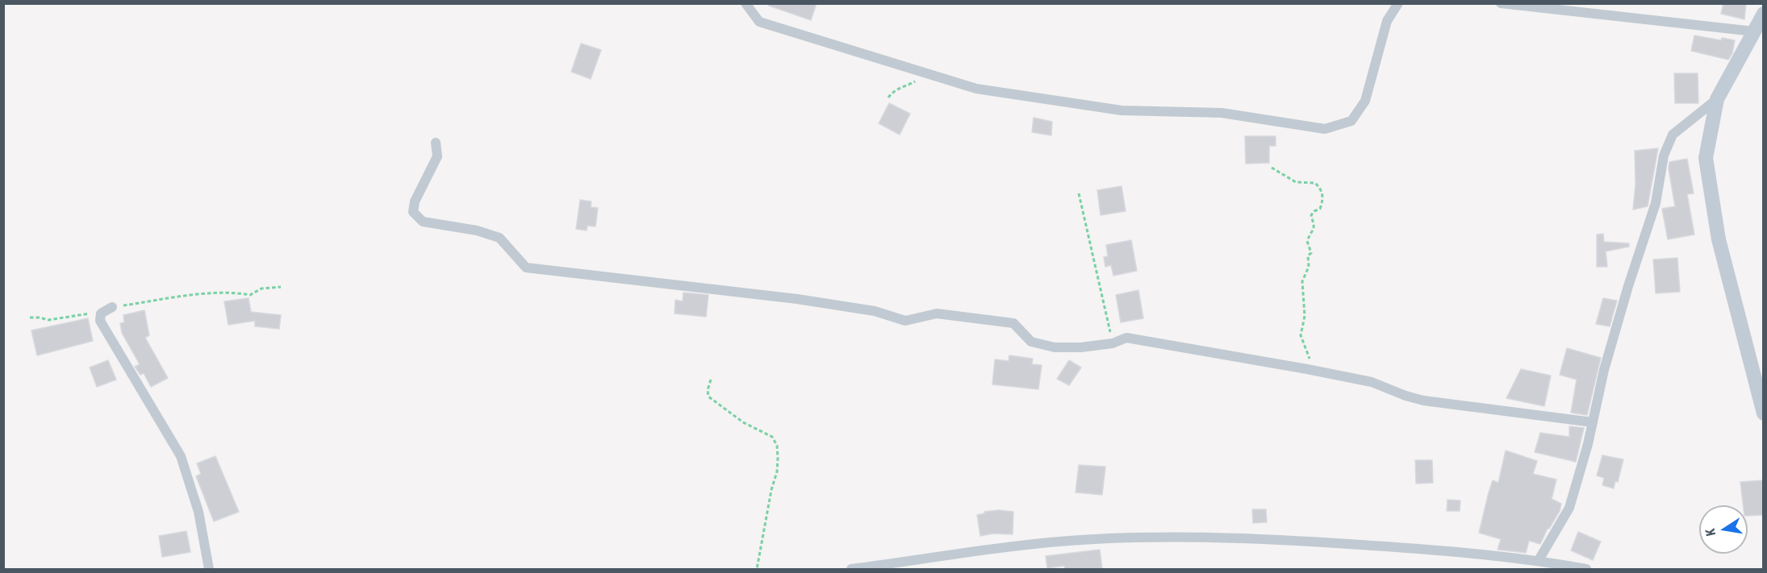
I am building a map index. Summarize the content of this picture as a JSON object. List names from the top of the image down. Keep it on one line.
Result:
{"north":"left"}
